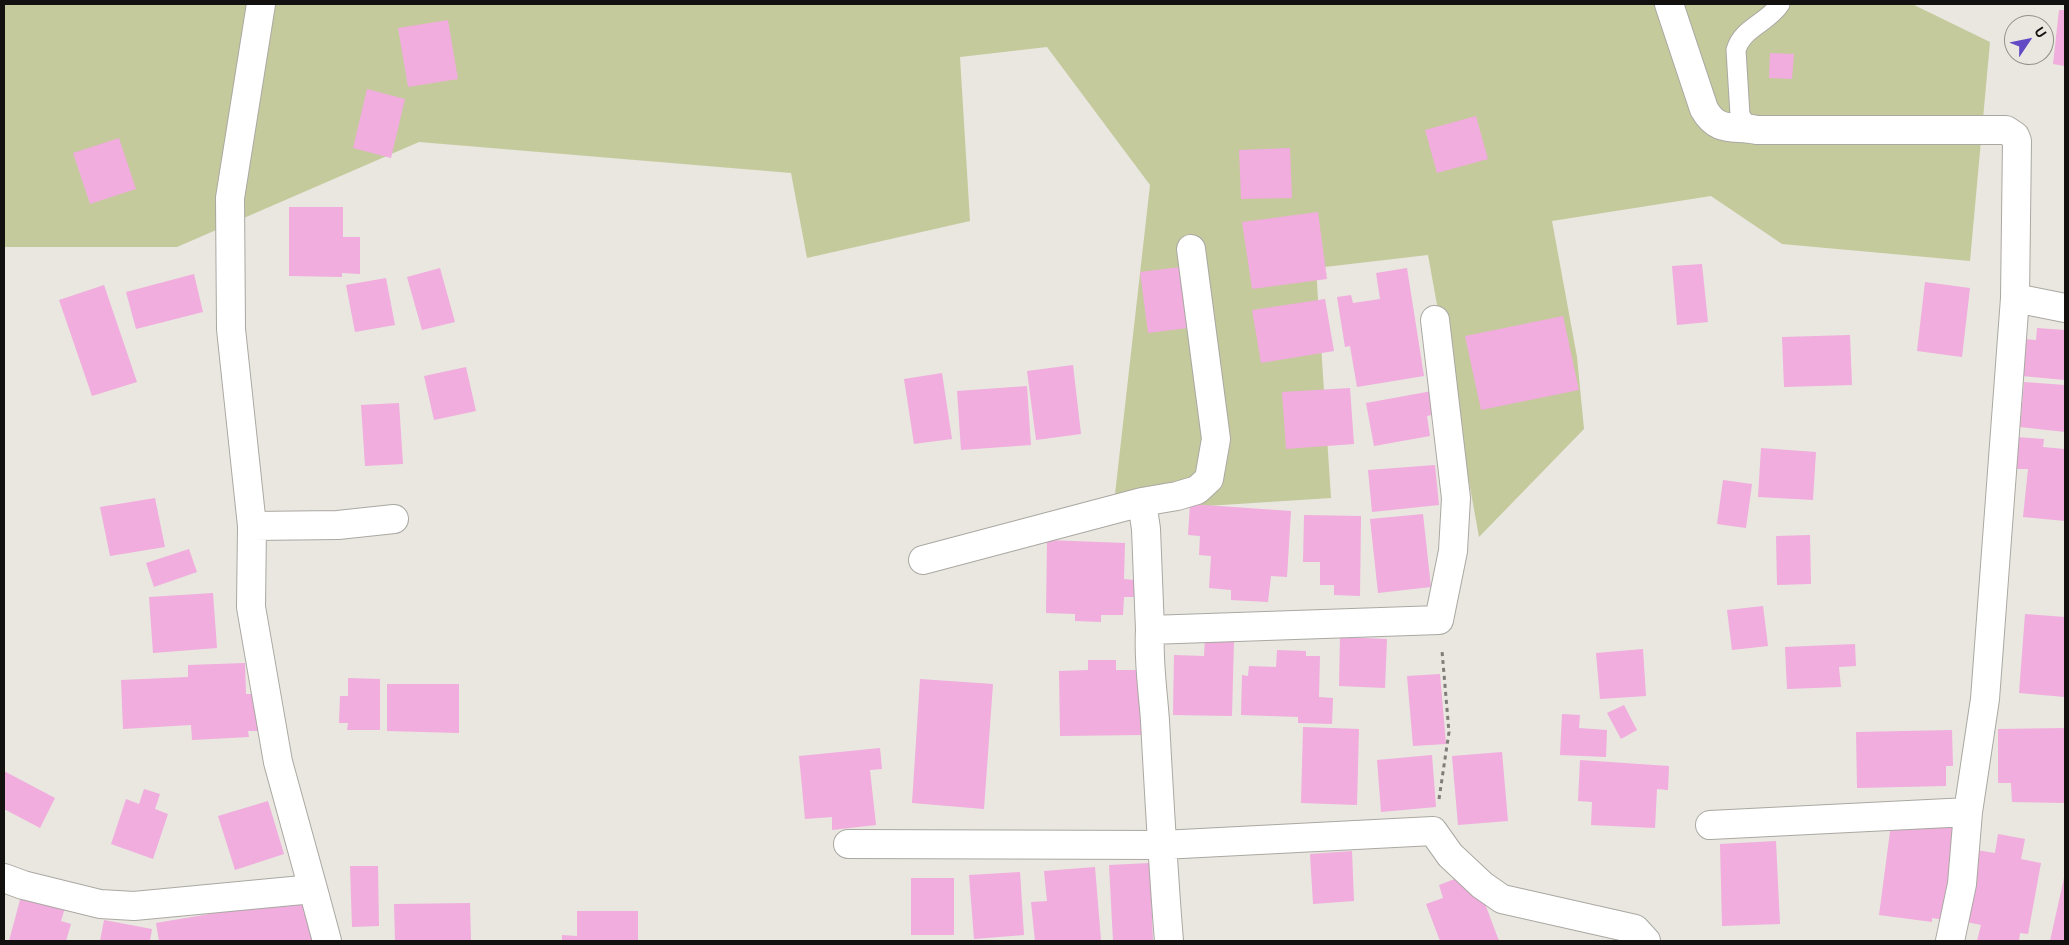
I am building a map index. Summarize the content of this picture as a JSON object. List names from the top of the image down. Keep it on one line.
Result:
{"north":"top right"}
